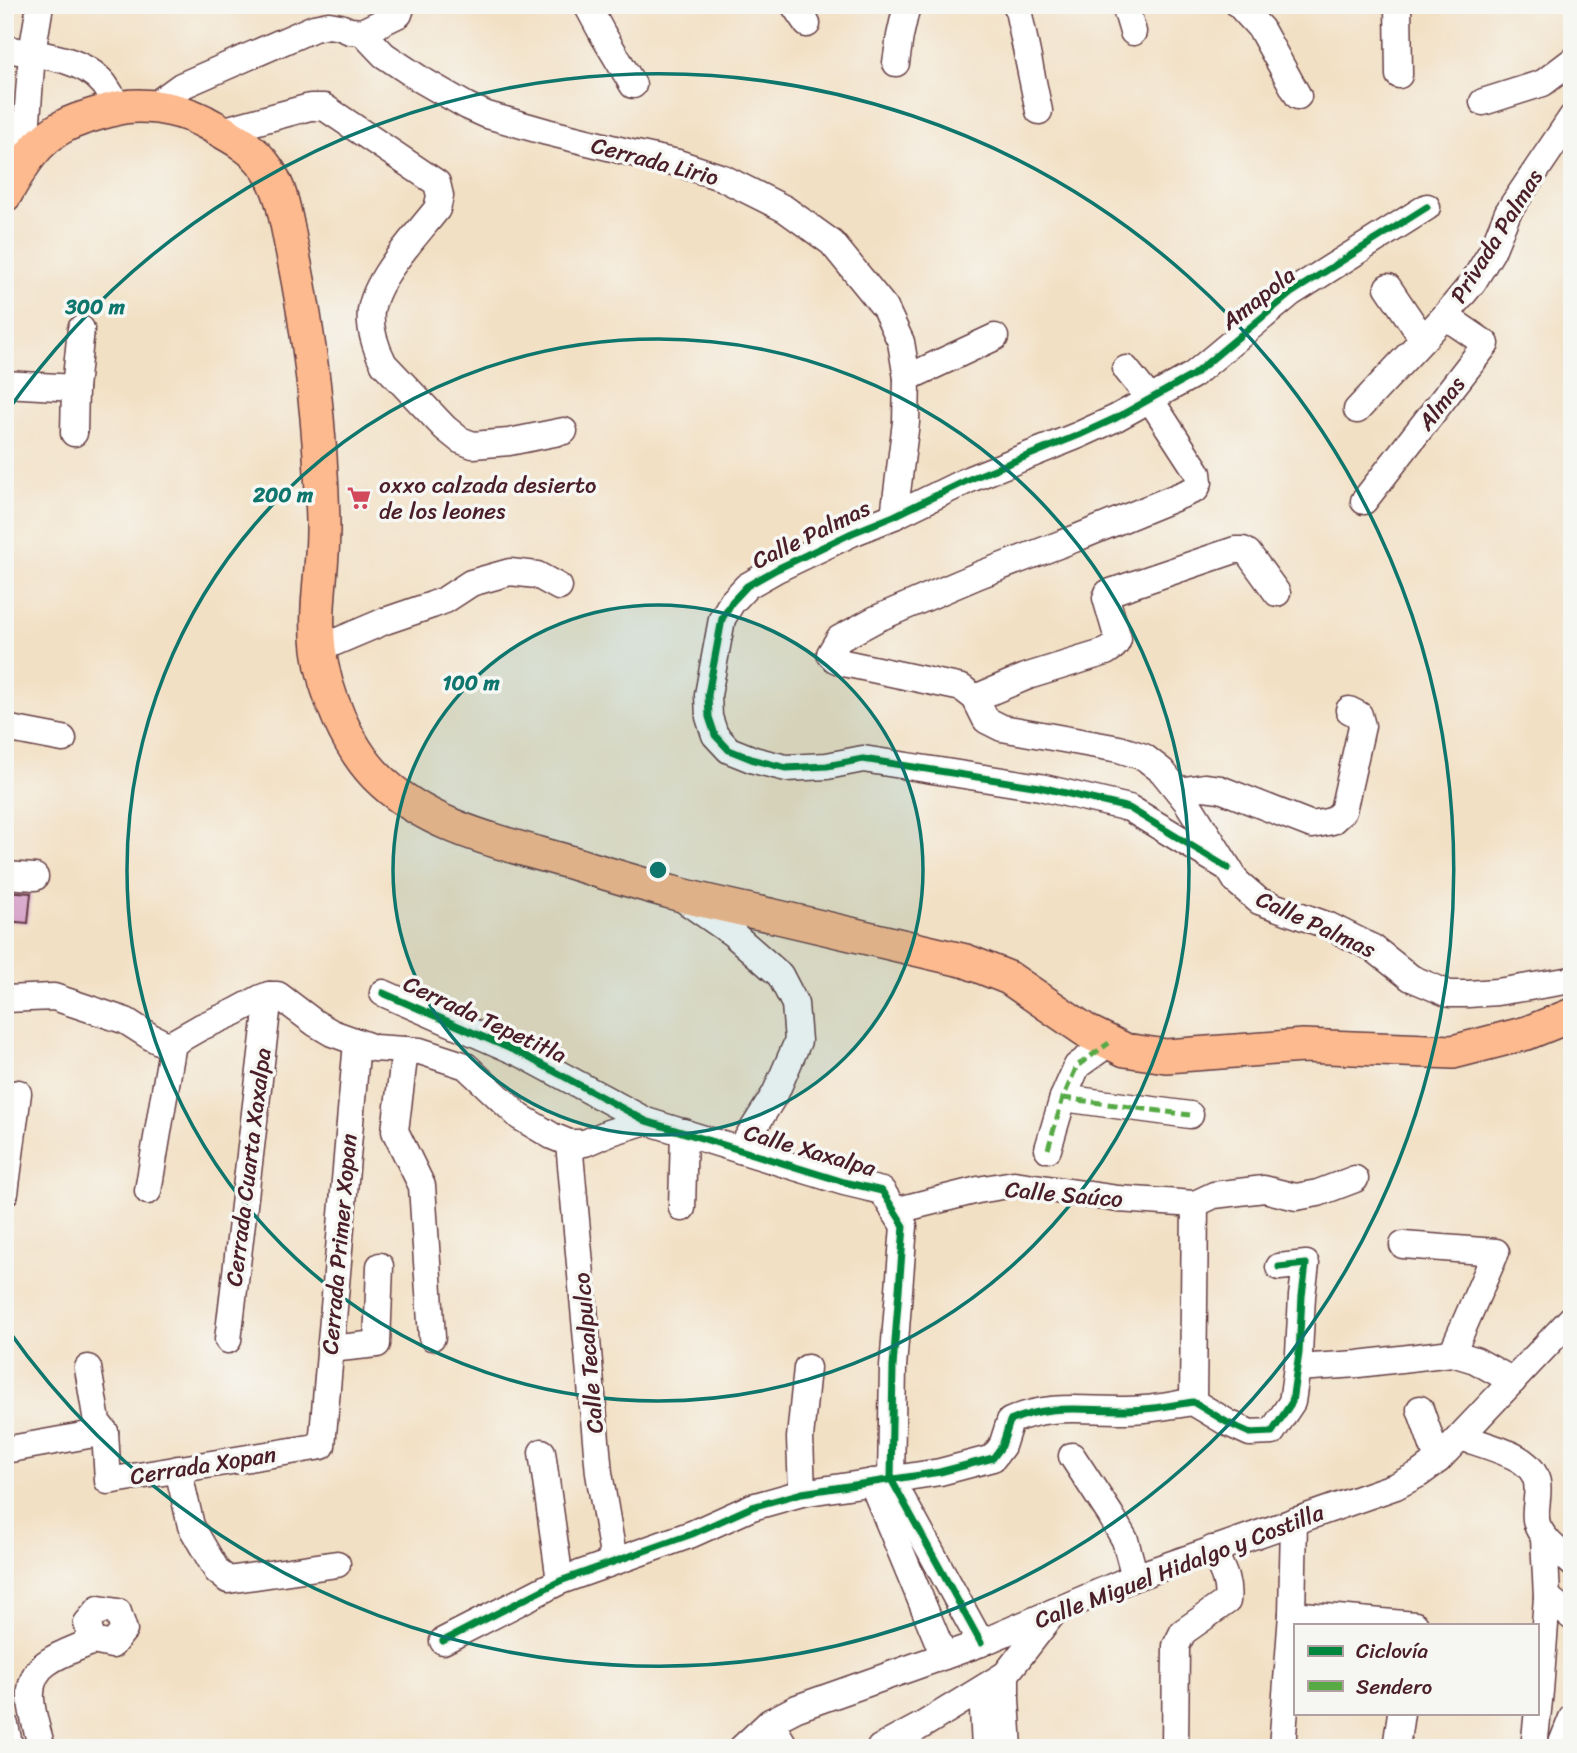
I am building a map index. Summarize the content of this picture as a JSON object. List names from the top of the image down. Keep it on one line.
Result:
{"streets":{"street":["Cerrada Lirio","Privada Palmas","Amapola","Almas","Calle Palmas","Cerrada Tepetitla","Calle Xaxalpa","Cerrada Cuarta Xaxalpa","Calle Saúco","Cerrada Primer Xopan","Calle Tecalpulco","Cerrada Xopan","Calle Miguel Hidalgo y Costilla"]},"crossings":[["Cerrada Lirio","Calle Palmas"],["Privada Palmas","Almas"],["Amapola","Calle Palmas"],["Cerrada Tepetitla","Calle Xaxalpa"],["Calle Xaxalpa","Calle Saúco"],["Cerrada Primer Xopan","Cerrada Xopan"]],"places":{"supermarket":["oxxo calzada desierto de los leones"]},"legend":["Ciclovía","Sendero"],"rings":["300 m","200 m","100 m"]}
